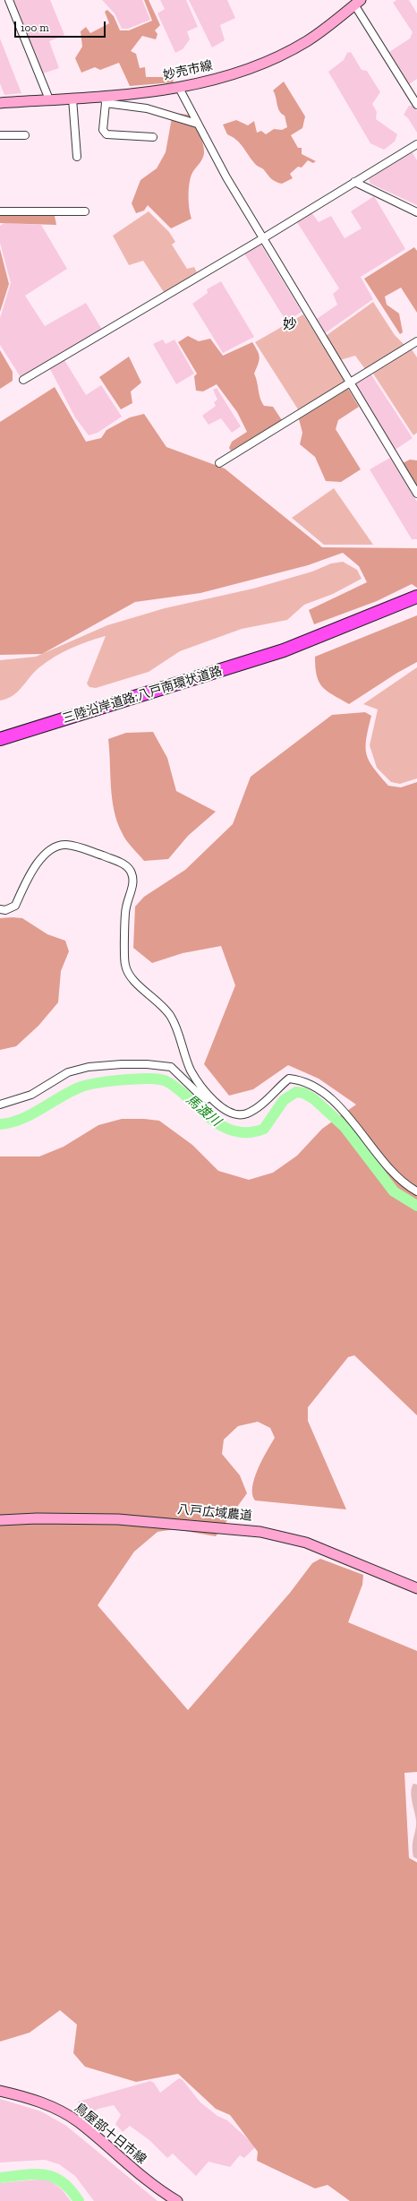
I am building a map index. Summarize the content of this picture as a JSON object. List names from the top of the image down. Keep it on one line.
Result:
{"streets":{"highway":["三陸沿岸道路;八戸南環状道路"],"main road":["妙売市線","八戸広域農道","鳥屋部十日市線"]},"districts":["妙"],"water":["馬渡川"],"scale_bar":"100 m"}
